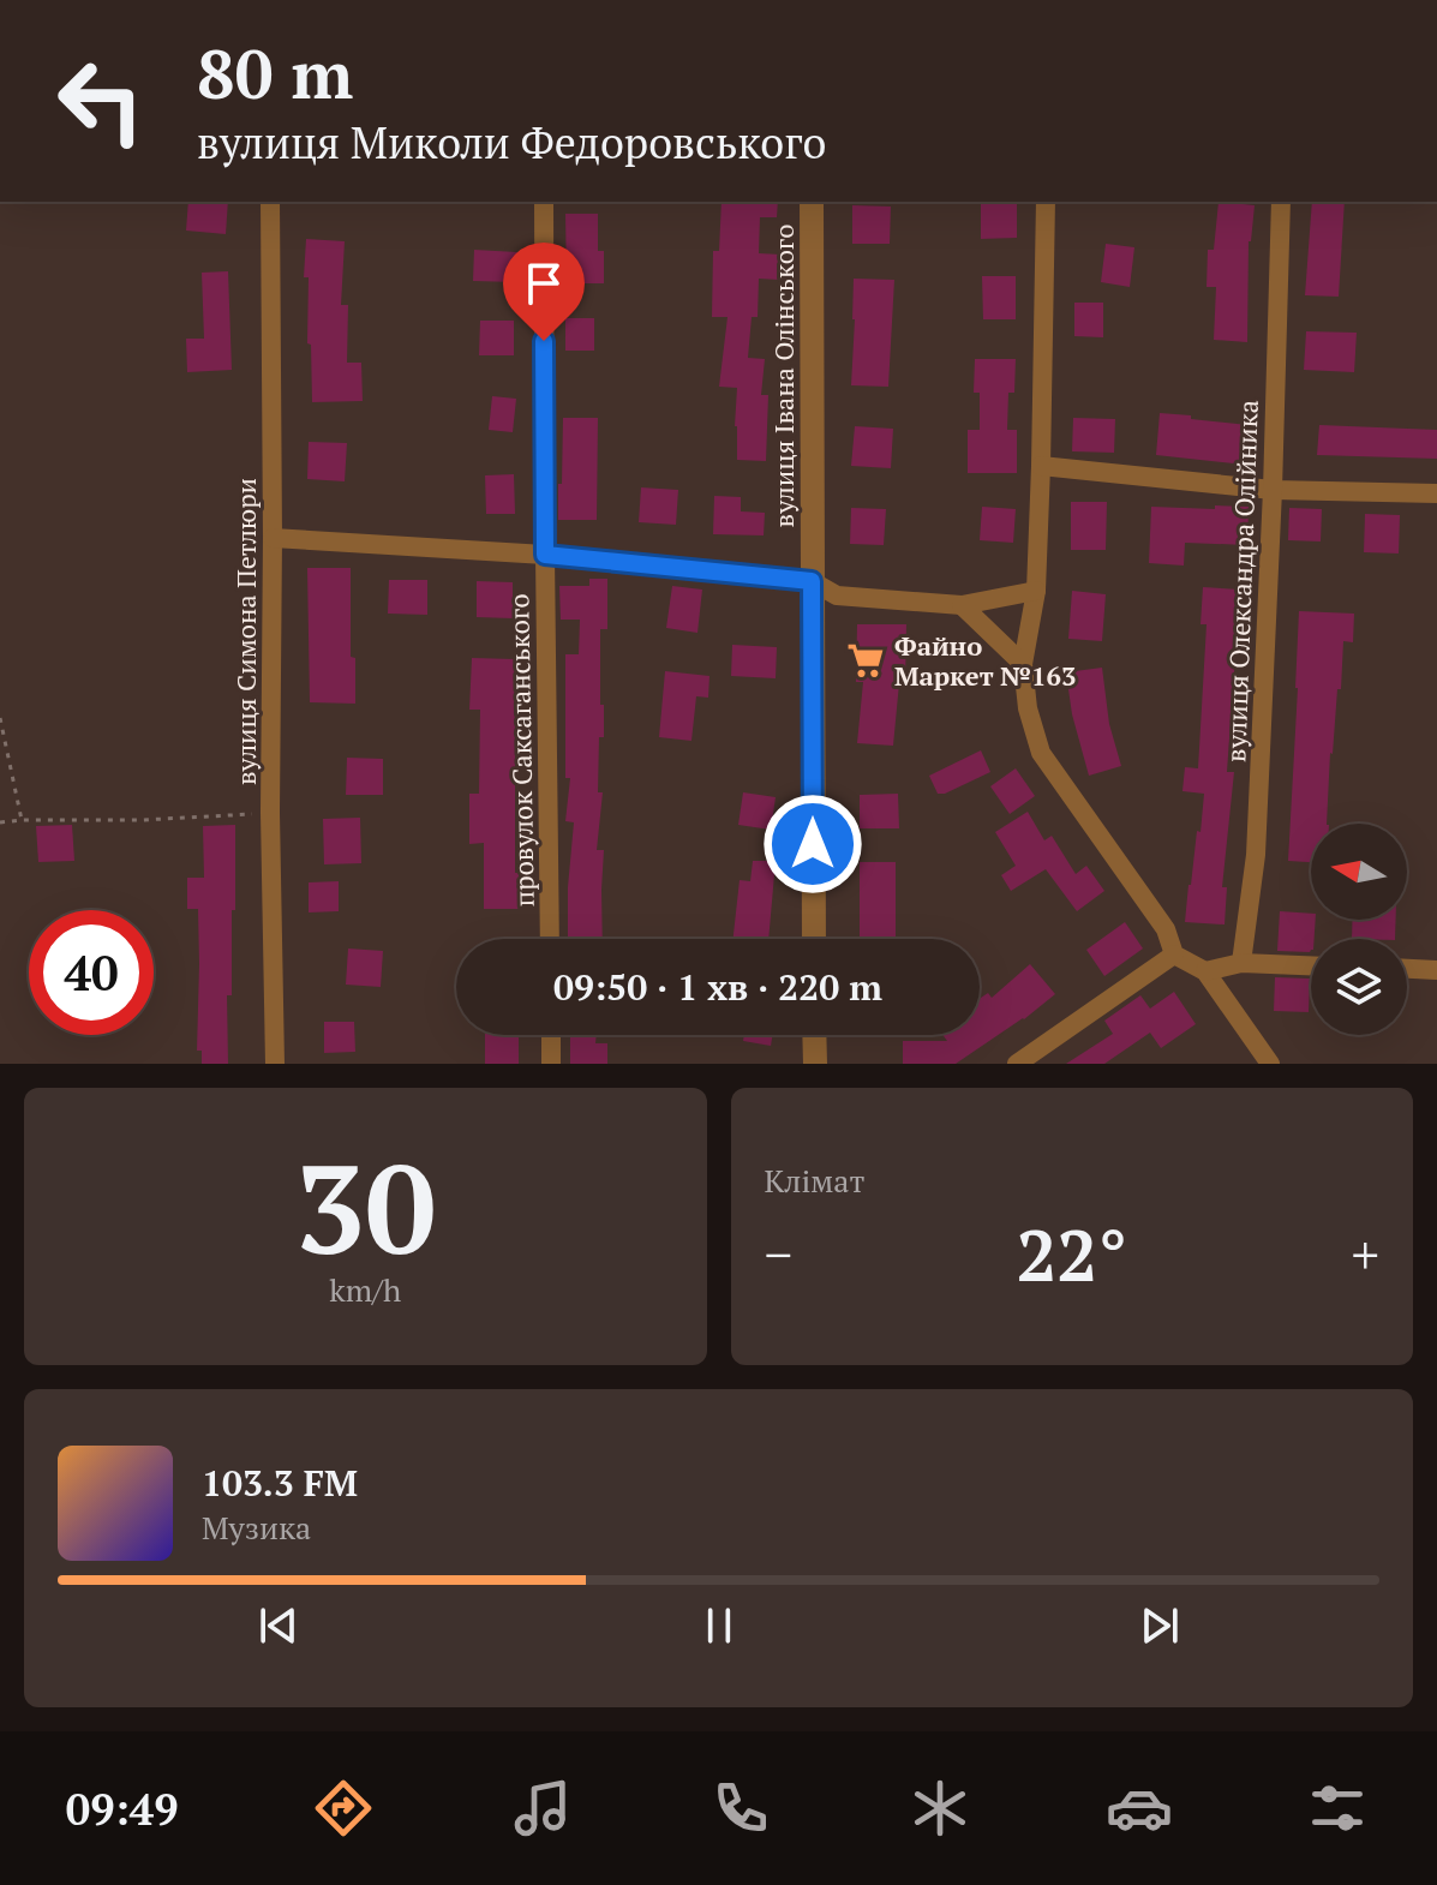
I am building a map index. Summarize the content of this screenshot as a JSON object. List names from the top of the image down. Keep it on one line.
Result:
{"streets":{"street":["вулиця Івана Олінського","вулиця Олександра Олійника","вулиця Симона Петлюри","провулок Саксаганського"]},"places":{"supermarket":["Файно Маркет №163"]},"north":"left","page":{"turn":["80 m","вулиця Миколи Федоровського"],"limit":"40","trip":"09:50 · 1 хв · 220 m","tile":[["30","km/h"],"Клімат"],"heat":["−","22°","+"],"song":["103.3 FM","Музика"],"tabs":"09:49"}}
